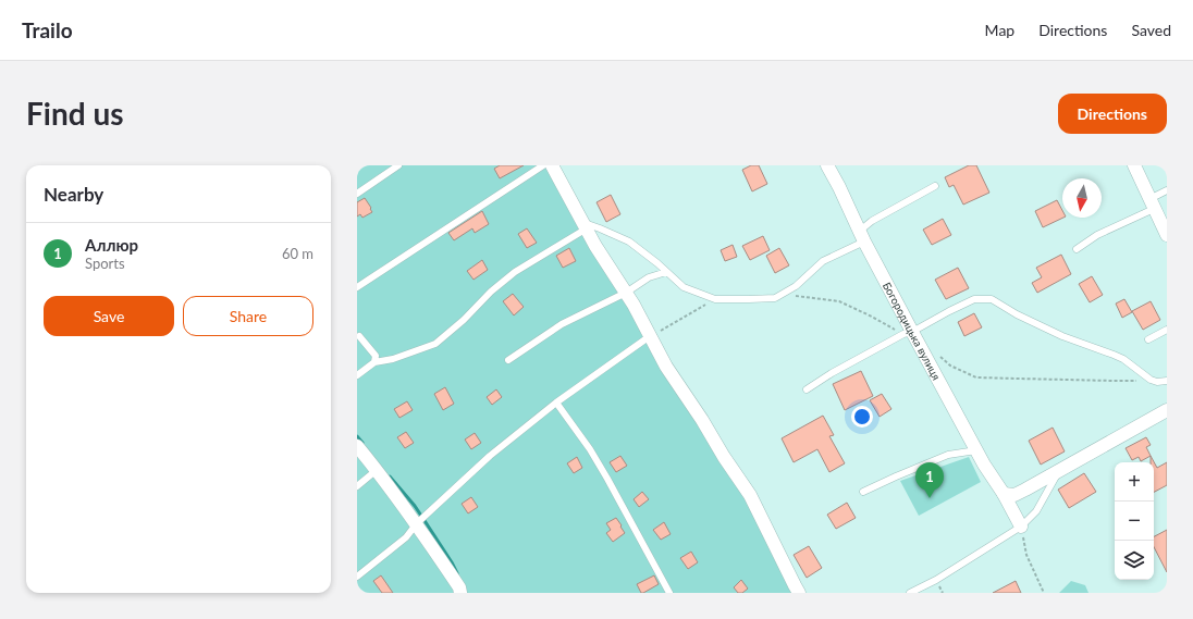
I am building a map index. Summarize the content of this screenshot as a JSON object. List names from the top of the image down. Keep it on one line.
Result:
{"streets":{"street":["Богородицька вулиця"]},"north":"bottom","page":{"header":"Trailo","nav":["Map","Directions","Saved"],"buttons":["Directions",["Save","Share"]],"title":"Find us","heading":"Nearby","list":[{"mark":"1","name":"Аллюр","note":"Sports","value":"60 m"}],"map_buttons":["+","−"],"pins":"1"}}
